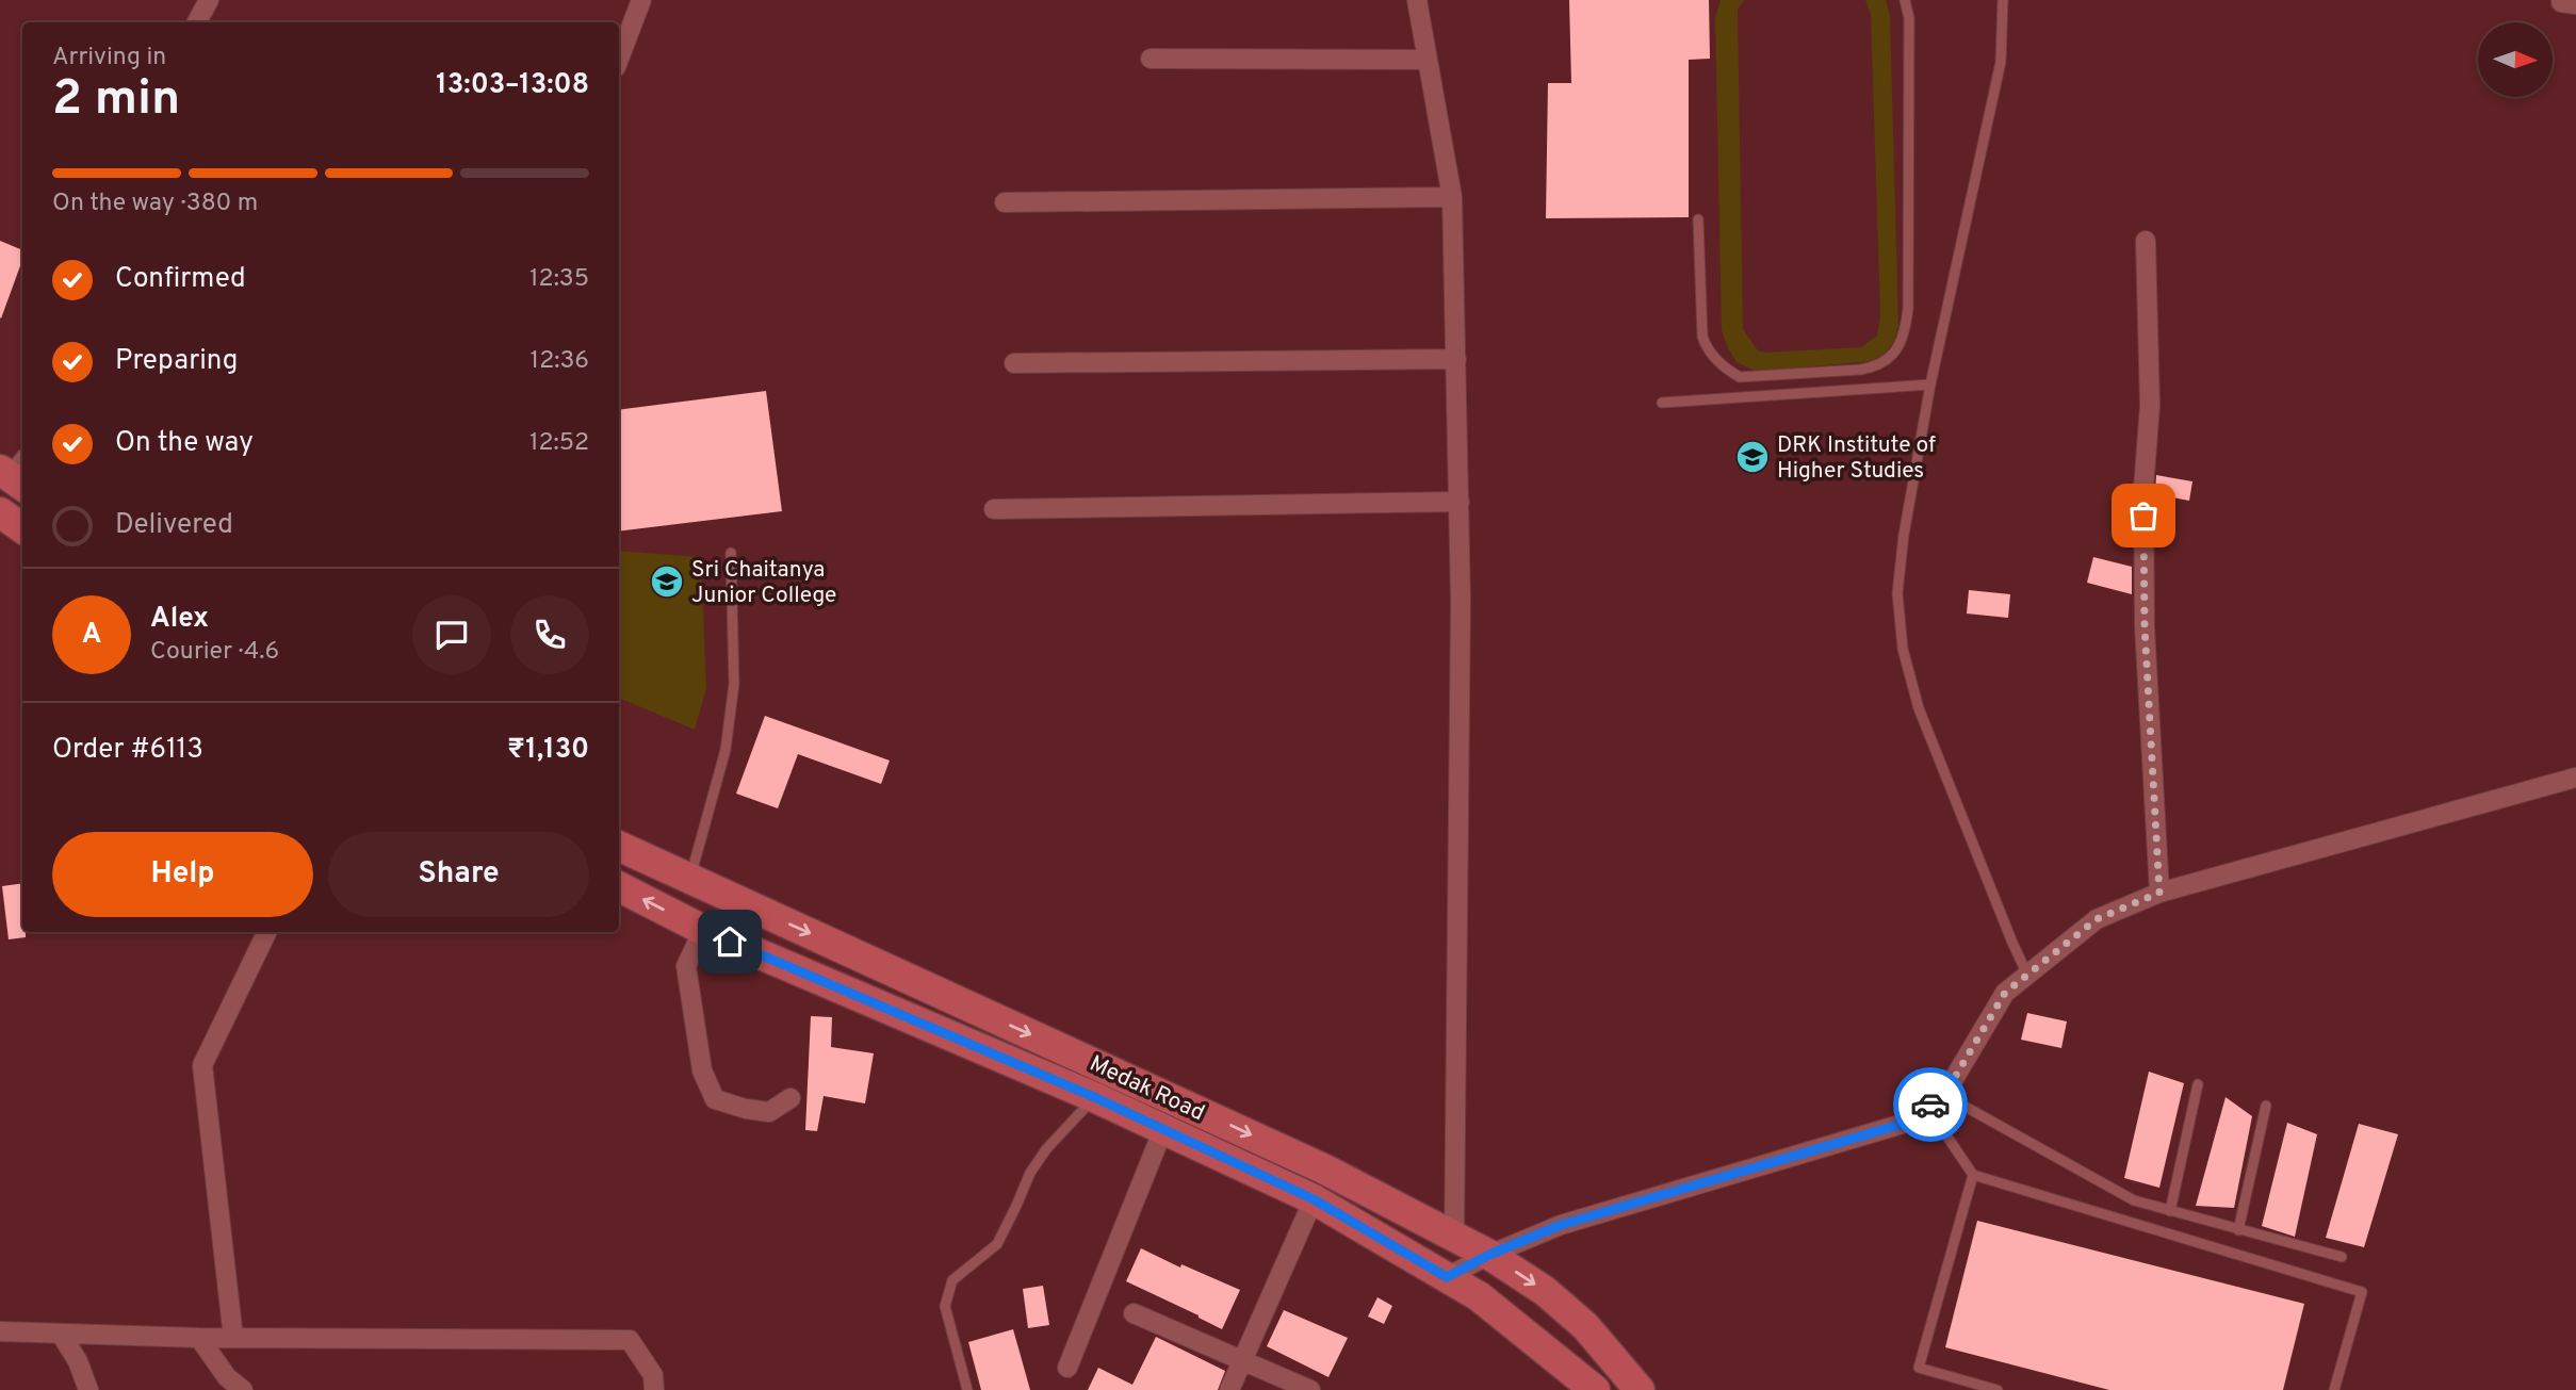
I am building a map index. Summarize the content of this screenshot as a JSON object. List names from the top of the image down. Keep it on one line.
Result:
{"streets":{"main road":["Medak Road"]},"places":{"school or university":["DRK Institute of Higher Studies","Sri Chaitanya Junior College"]},"north":"right","page":{"heading":["2 min","Arriving in","13:03–13:08"],"panel":["Alex","Courier · 4.6","Order #6113","₹1,130"],"bar":"On the way · 380 m","list":[["Confirmed","12:35"],["Preparing","12:36"],["On the way","12:52"],"Delivered"],"round":"A","buttons":["Help","Share"]}}
